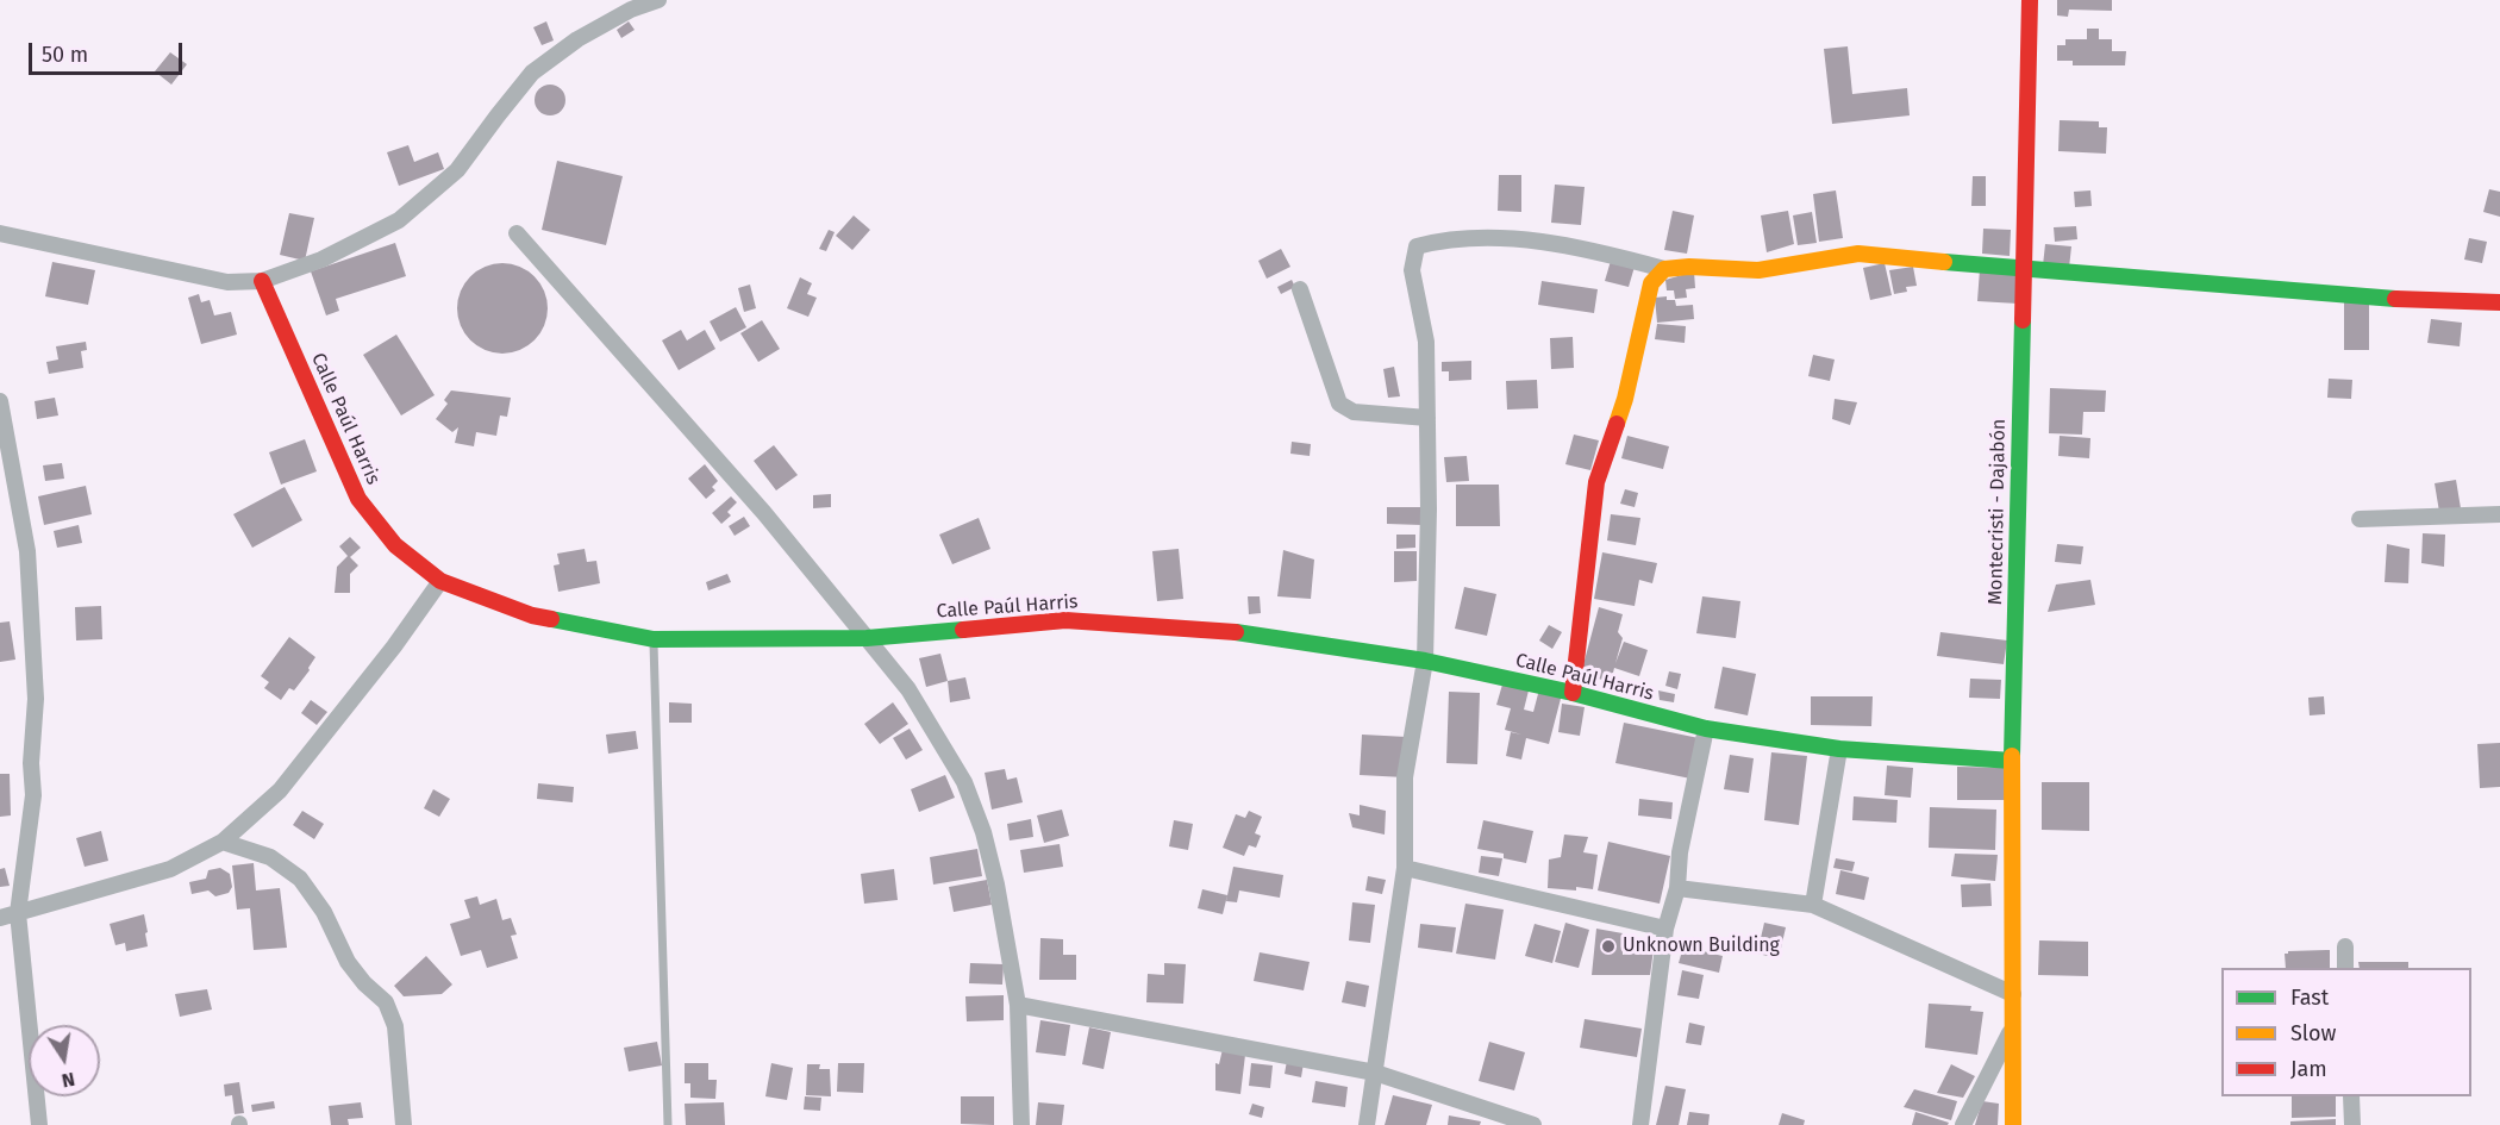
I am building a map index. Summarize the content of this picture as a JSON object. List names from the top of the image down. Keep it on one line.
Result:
{"streets":{"street":["Calle Paúl Harris","Montecristi - Dajabón"]},"crossings":[["Calle Paúl Harris","Montecristi - Dajabón"]],"places":["Unknown Building"],"legend":["Fast","Slow","Jam"],"scale_bar":"50 m","north":"bottom"}
